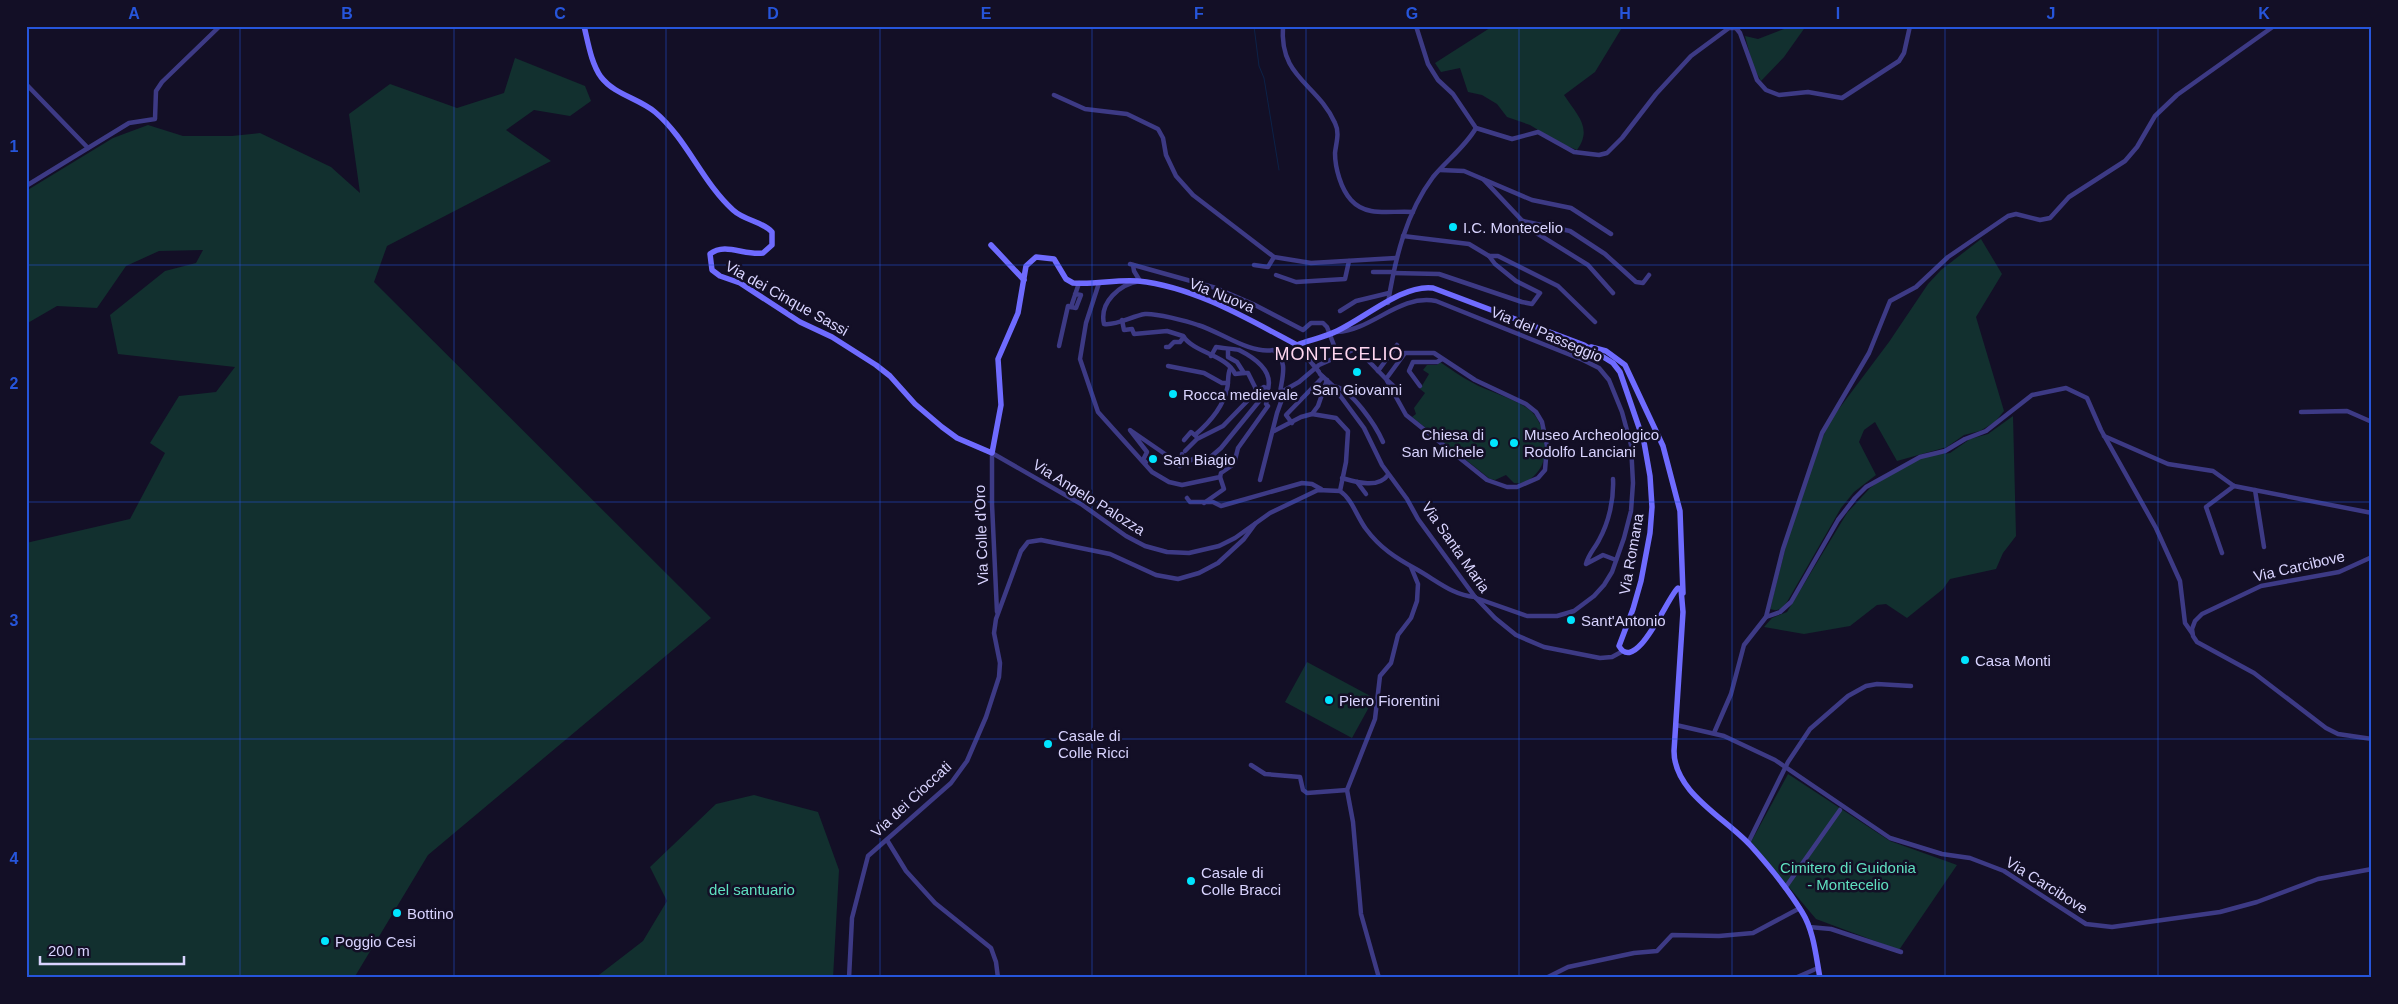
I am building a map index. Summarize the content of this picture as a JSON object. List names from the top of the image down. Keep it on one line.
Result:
{"streets":{"street":["Via Nuova","Via dei Cinque Sassi","Via del Passeggio","Via Angelo Palozza","Via Colle d'Oro","Via Santa Maria","Via Romana","Via Carcibove","Via dei Cioccati"]},"crossings":[["Via Nuova","Via Santa Maria"],["Via dei Cinque Sassi","Via Angelo Palozza"],["Via dei Cinque Sassi","Via Colle d'Oro"],["Via del Passeggio","Via Santa Maria"],["Via del Passeggio","Via Romana"],["Via Angelo Palozza","Via Colle d'Oro"],["Via Angelo Palozza","Via dei Cioccati"],["Via Colle d'Oro","Via dei Cioccati"],["Via Santa Maria","Via Romana"]],"districts":["MONTECELIO"],"parks":["Cimitero di Guidonia - Montecelio","del santuario"],"places":["I.C. Montecelio","San Giovanni","Rocca medievale","Chiesa di San Michele","Museo Archeologico Rodolfo Lanciani","San Biagio","Sant'Antonio","Casa Monti","Piero Fiorentini","Casale di Colle Ricci","Casale di Colle Bracci","Bottino","Poggio Cesi"],"scale_bar":"200 m","grid":{"columns":["A","B","C","D","E","F","G","H","I","J","K"],"rows":["1","2","3","4"]}}
